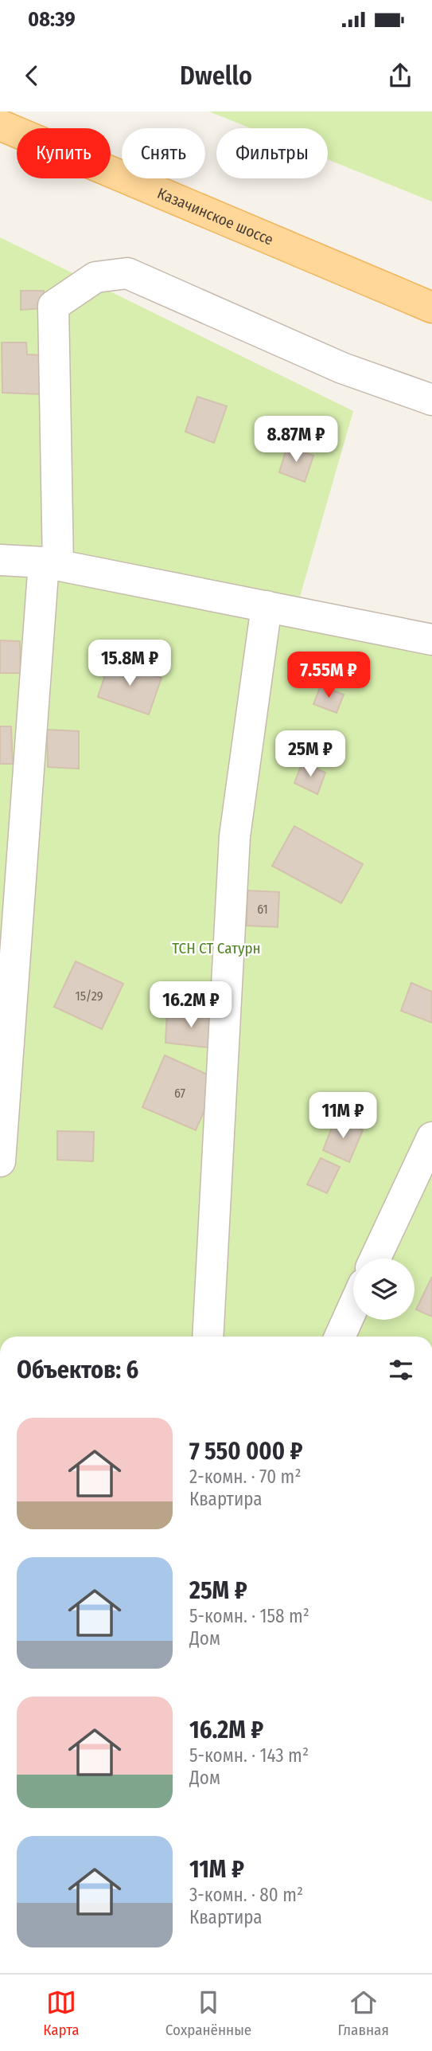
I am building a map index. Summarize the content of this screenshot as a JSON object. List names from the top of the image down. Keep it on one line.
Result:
{"streets":{"main road":["Казачинское шоссе"]},"parks":["ТСН СТ Сатурн"],"house_numbers":["61","15/29","67"],"page":{"status":"08:39","header":"Dwello","chip":["Купить","Снять","Фильтры"],"price":["8.87M ₽","15.8M ₽","7.55M ₽","25M ₽","16.2M ₽","11M ₽"],"heading":"Объектов: 6","list":[{"name":"7 550 000 ₽","note":"2-комн. · 70 m² · Квартира"},{"name":"25M ₽","note":"5-комн. · 158 m² · Дом"},{"name":"16.2M ₽","note":"5-комн. · 143 m² · Дом"},{"name":"11M ₽","note":"3-комн. · 80 m² · Квартира"}],"tabs":["Карта","Сохранённые","Главная"]}}
